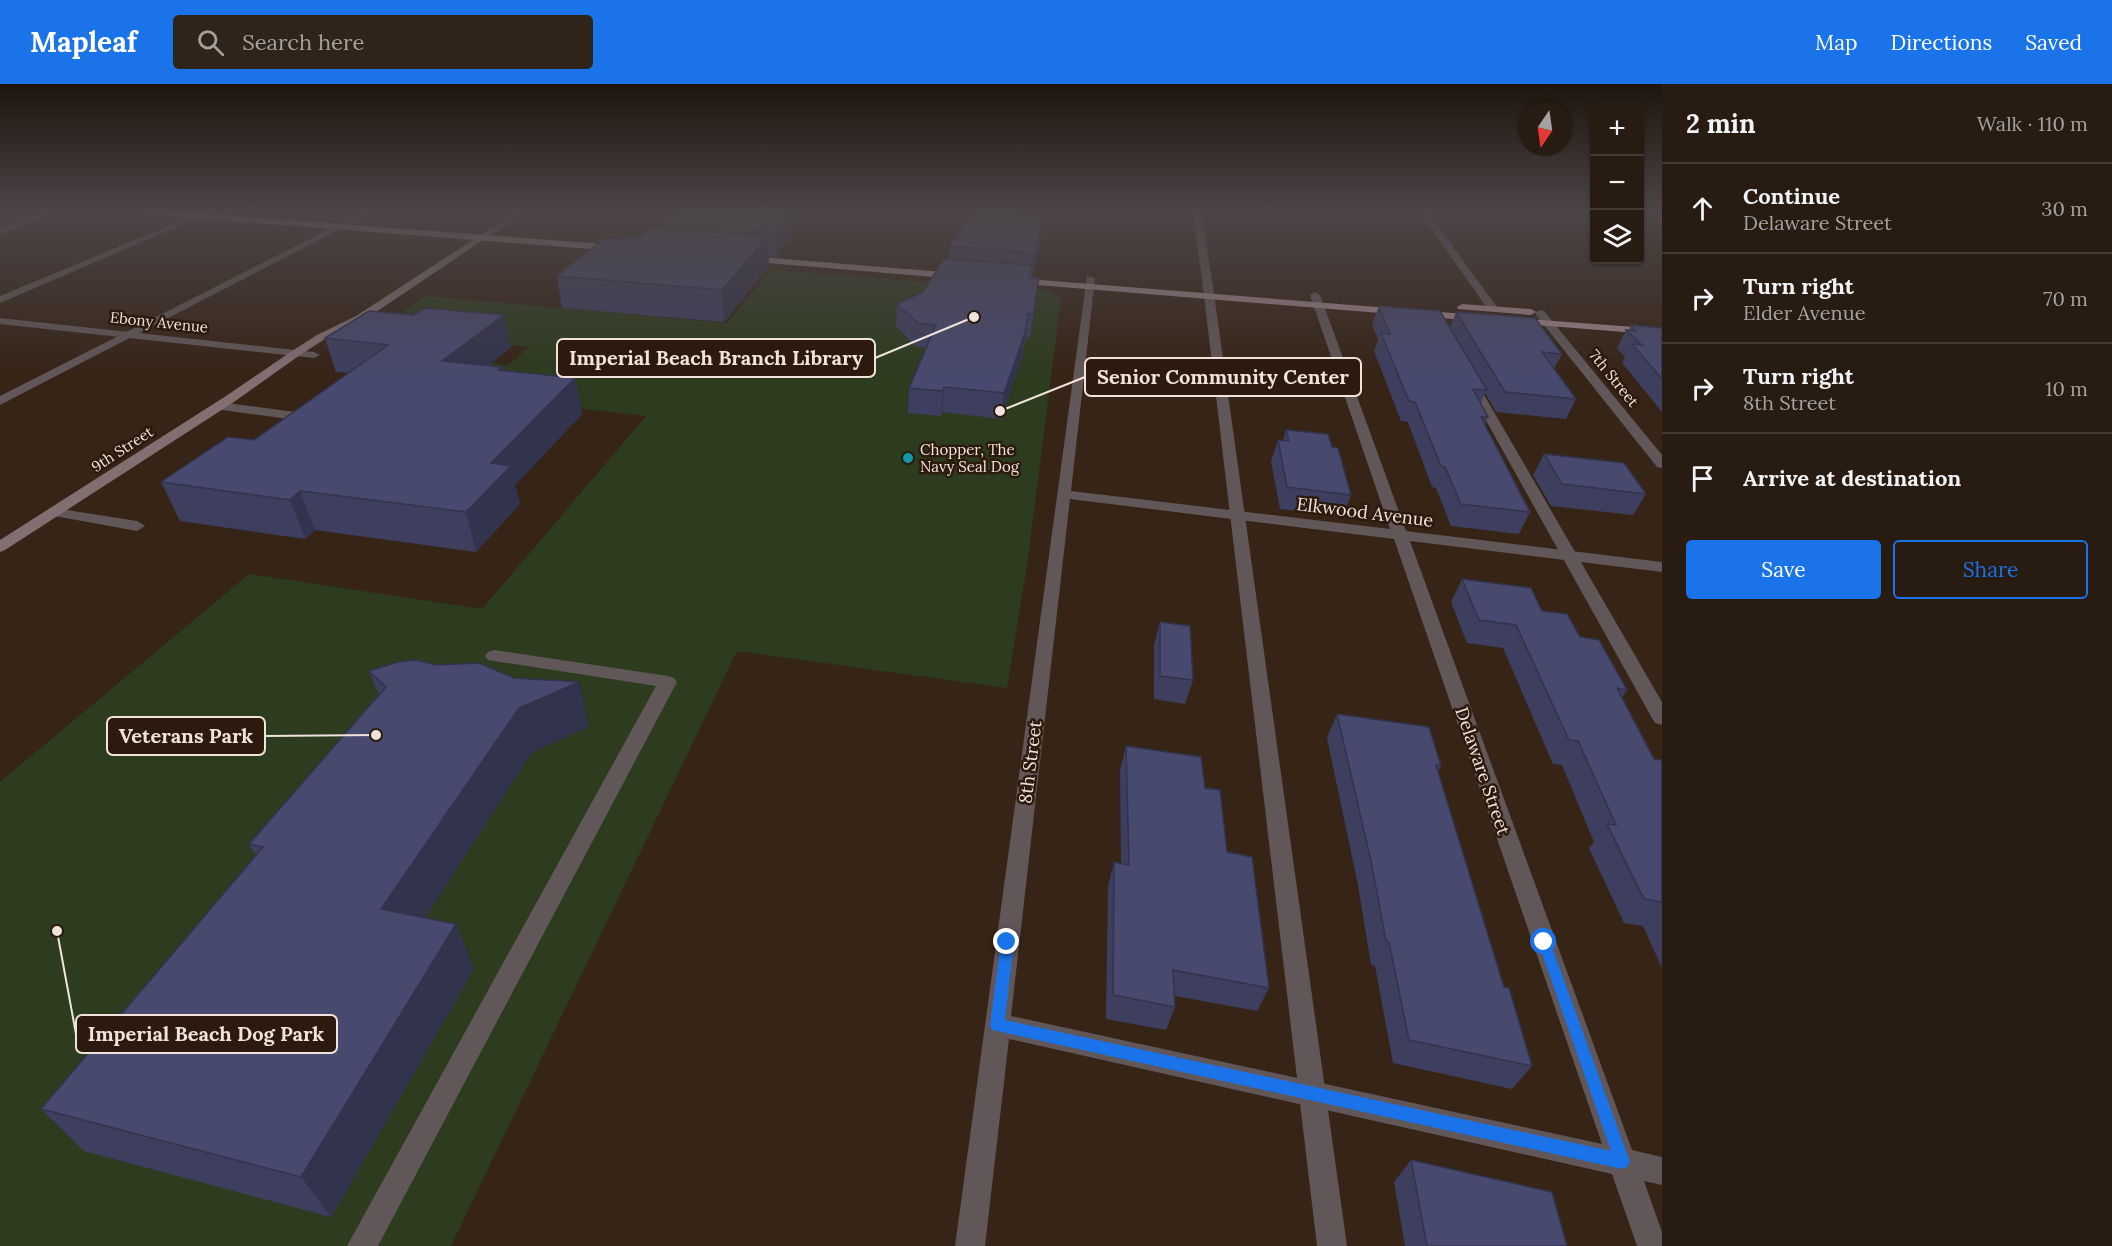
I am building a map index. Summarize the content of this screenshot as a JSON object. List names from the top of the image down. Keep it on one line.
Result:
{"streets":{"main road":["9th Street"],"street":["Ebony Avenue","7th Street","Elkwood Avenue","8th Street","Delaware Street"]},"crossings":[["Ebony Avenue","9th Street"],["Elkwood Avenue","8th Street"],["Elkwood Avenue","Delaware Street"]],"places":["Imperial Beach Branch Library","Senior Community Center","Chopper, The Navy Seal Dog","Veterans Park","Imperial Beach Dog Park"],"north":"bottom","page":{"header":"Mapleaf","search":"Search here","nav":["Map","Directions","Saved"],"heading":["2 min","Walk · 110 m"],"map_buttons":["+","−"],"list":[["Continue","Delaware Street","30 m"],["Turn right","Elder Avenue","70 m"],["Turn right","8th Street","10 m"],"Arrive at destination"],"buttons":["Save","Share"]}}
